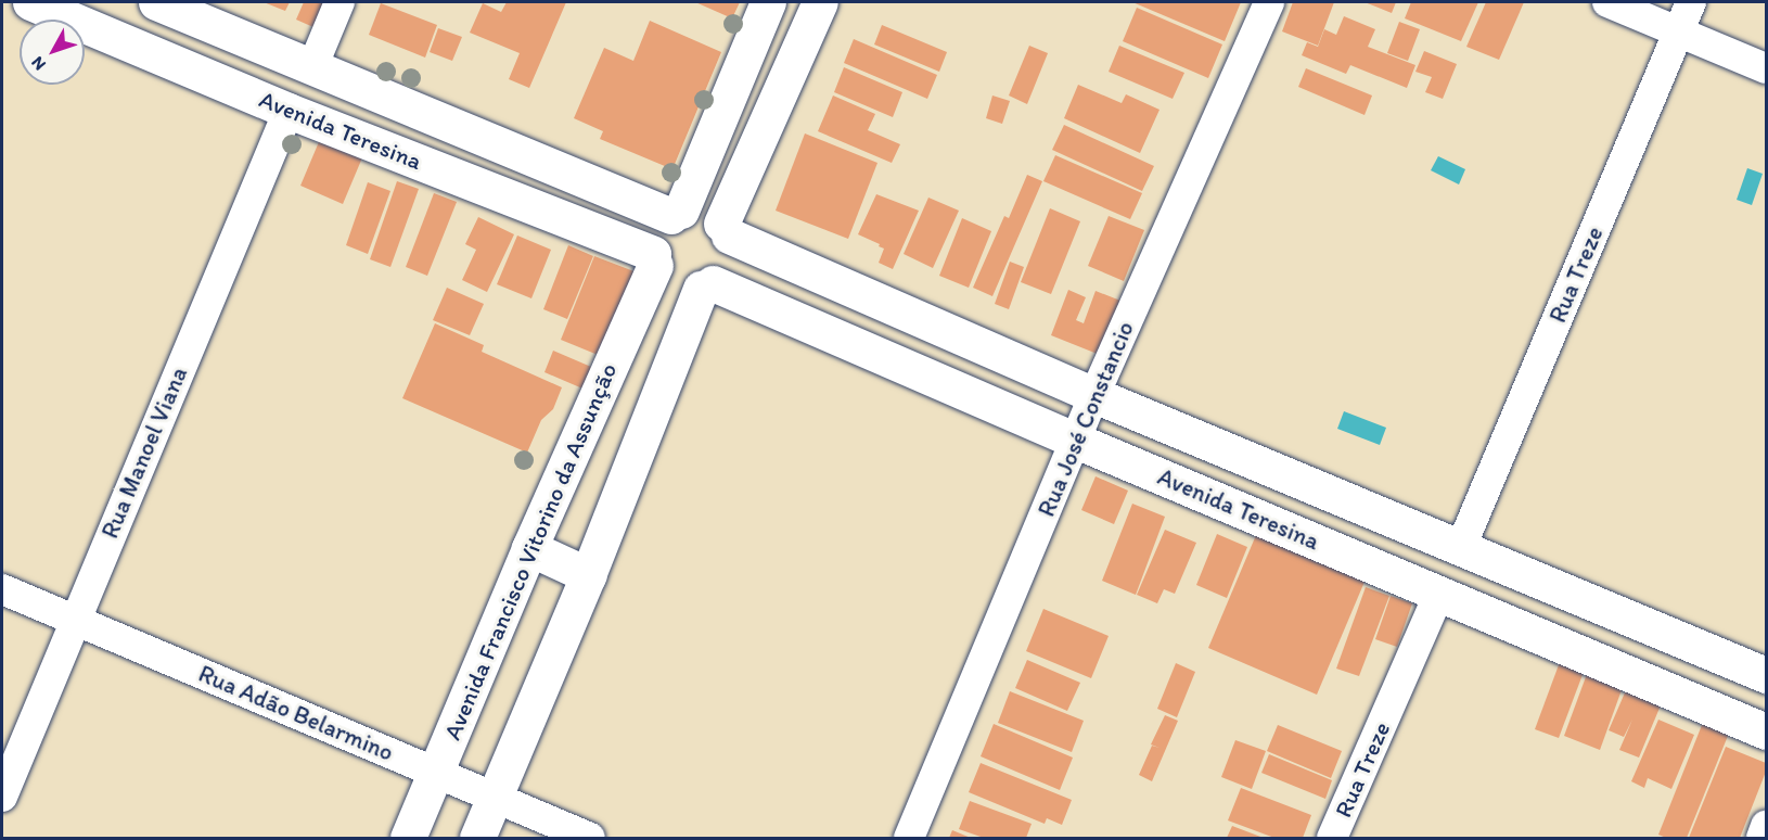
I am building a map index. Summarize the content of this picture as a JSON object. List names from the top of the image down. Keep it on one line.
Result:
{"streets":{"main road":["Avenida Teresina","Avenida Francisco Vitorino da Assunção"],"street":["Rua Treze","Rua José Constancio","Rua Manoel Viana","Rua Adão Belarmino"]},"crossings":[["Avenida Teresina","Rua Treze"],["Avenida Teresina","Rua José Constancio"],["Avenida Teresina","Rua Manoel Viana"],["Avenida Teresina","Avenida Francisco Vitorino da Assunção"],["Rua Manoel Viana","Rua Adão Belarmino"],["Avenida Francisco Vitorino da Assunção","Rua Adão Belarmino"]],"north":"bottom left"}
